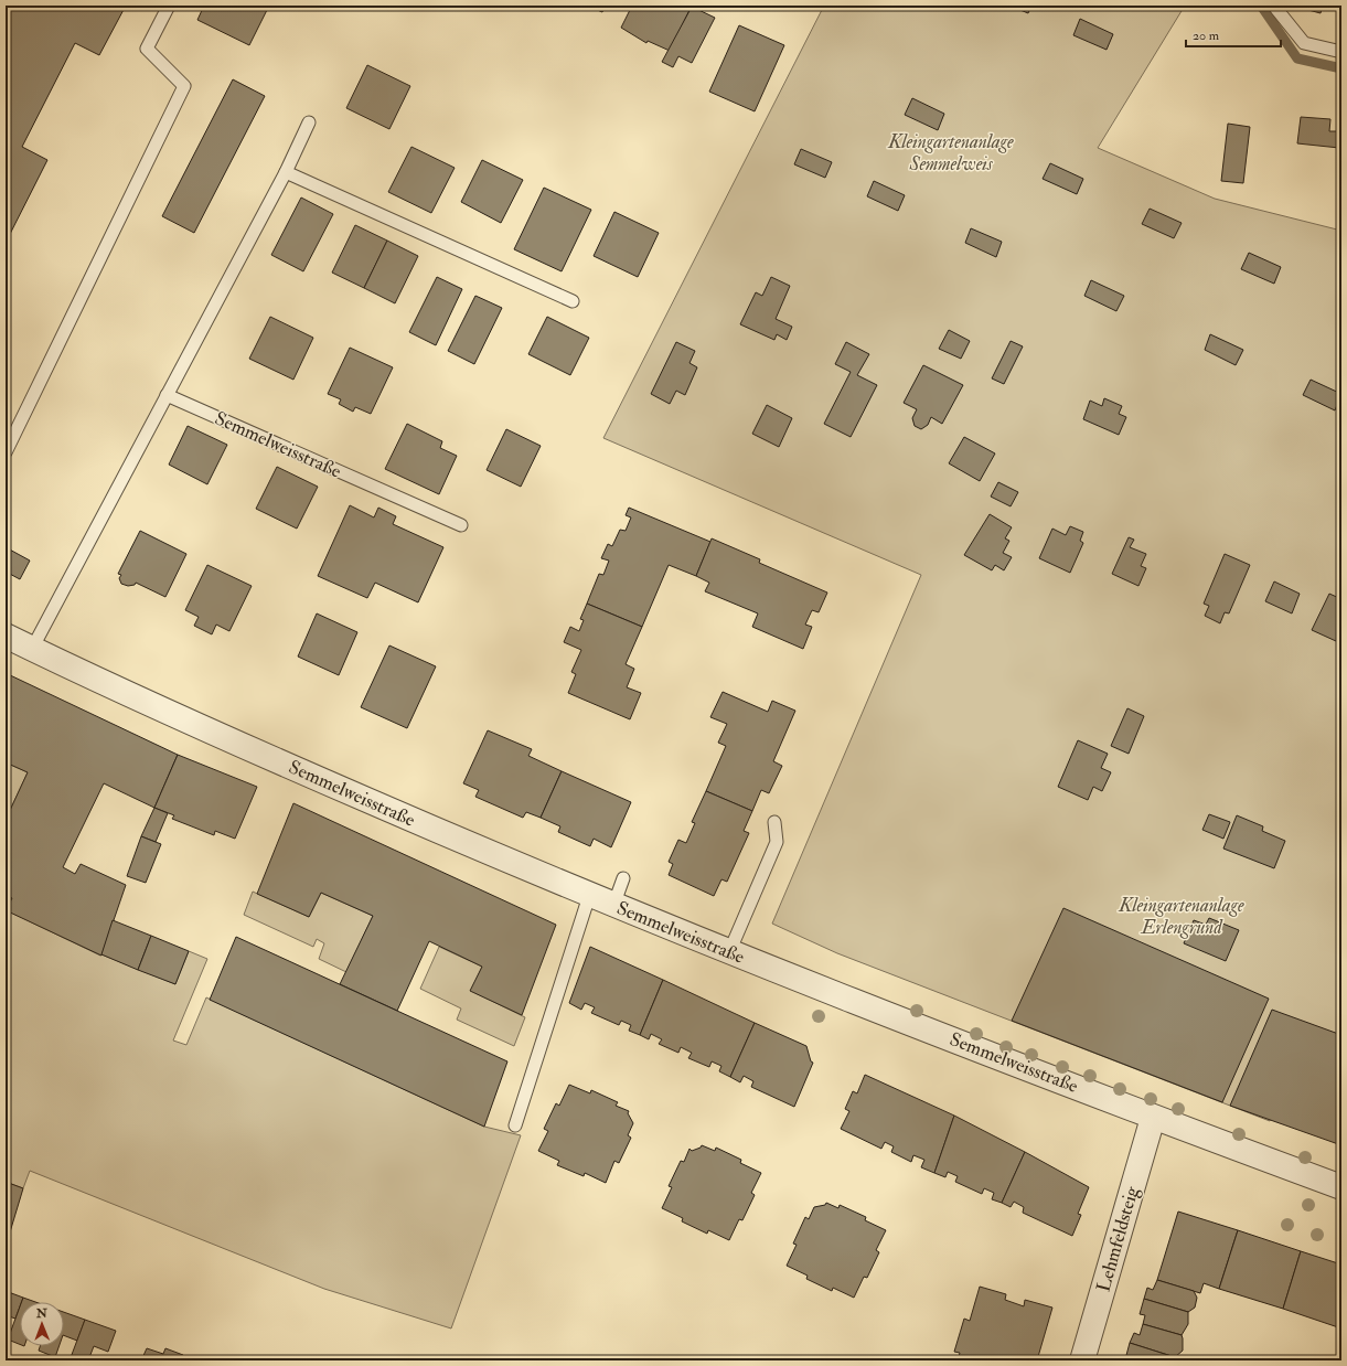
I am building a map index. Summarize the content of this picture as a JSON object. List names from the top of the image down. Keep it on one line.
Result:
{"streets":{"street":["Semmelweisstraße","Lehmfeldsteig"]},"crossings":[["Semmelweisstraße","Lehmfeldsteig"]],"parks":["Kleingartenanlage Semmelweis","Kleingartenanlage Erlengrund"],"scale_bar":"20 m","north":"top"}
